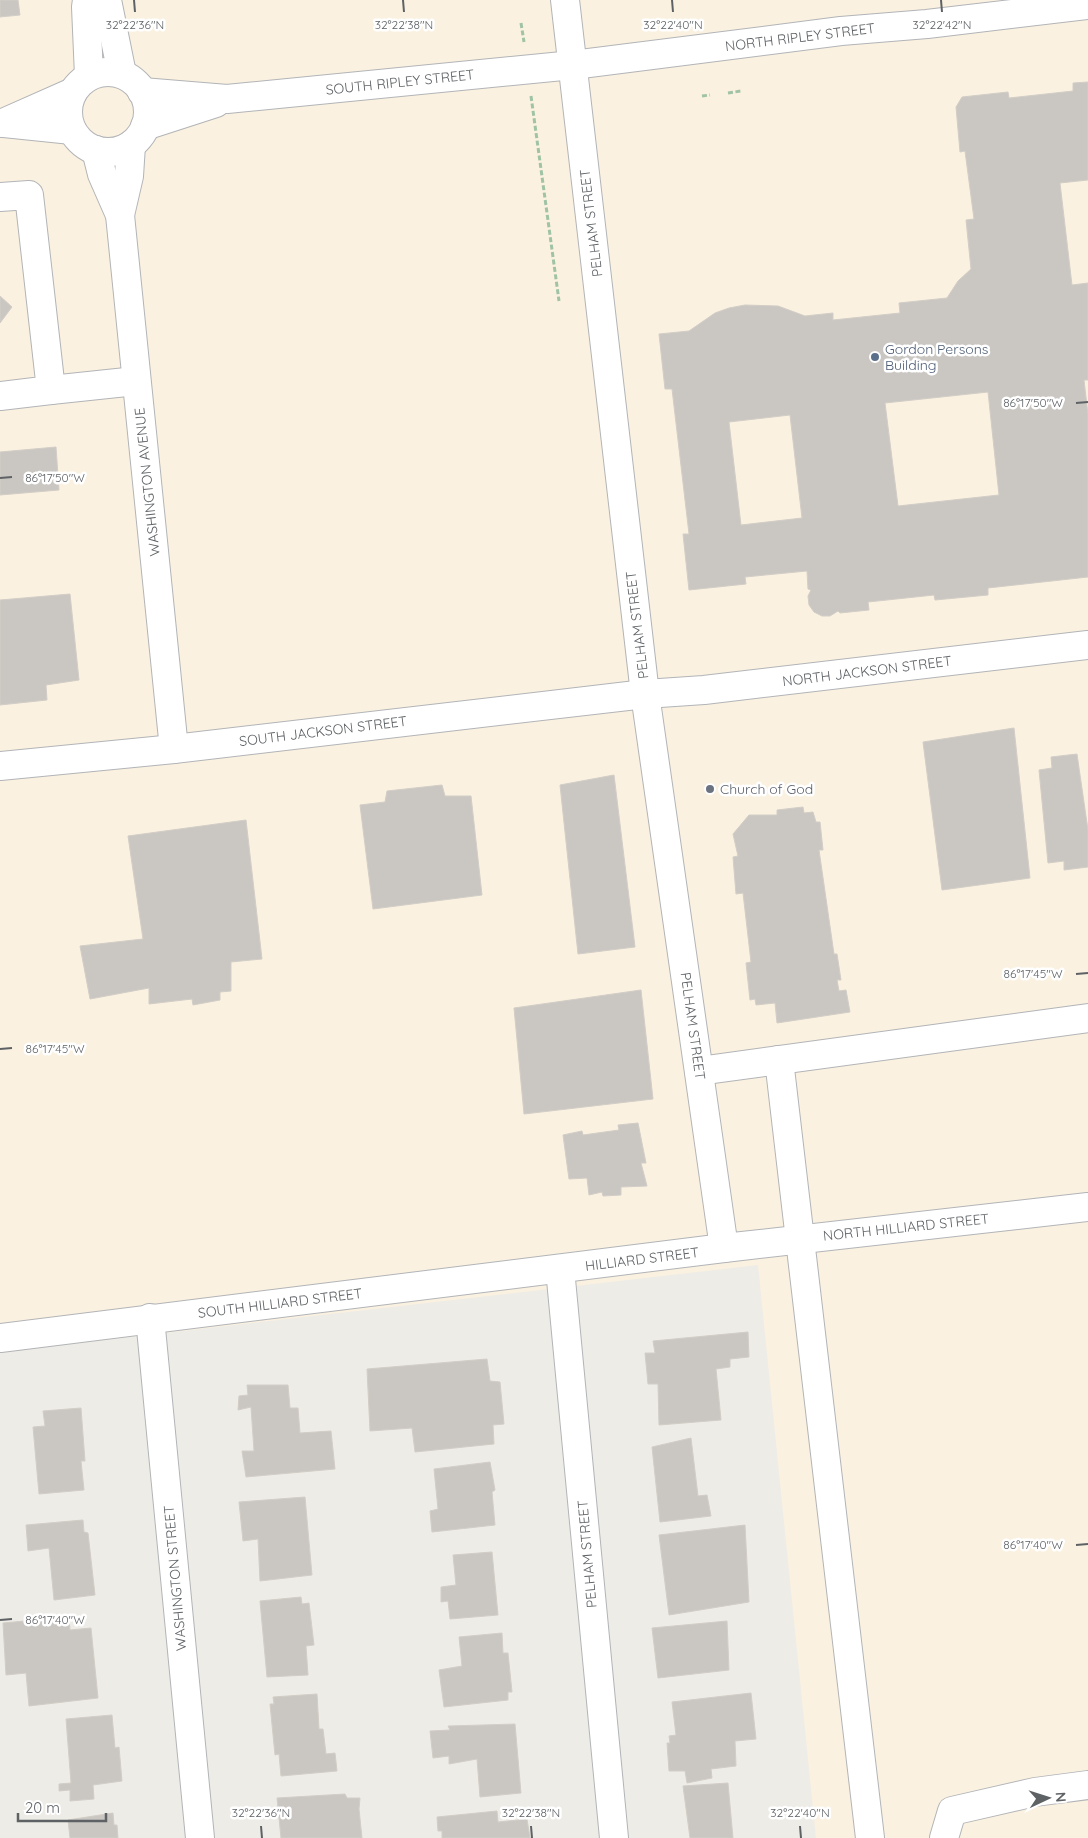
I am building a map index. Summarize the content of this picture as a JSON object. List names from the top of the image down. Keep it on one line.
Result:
{"streets":{"street":["NORTH RIPLEY STREET","SOUTH RIPLEY STREET","PELHAM STREET","WASHINGTON AVENUE","NORTH JACKSON STREET","SOUTH JACKSON STREET","NORTH HILLIARD STREET","HILLIARD STREET","SOUTH HILLIARD STREET","WASHINGTON STREET"]},"crossings":[["NORTH RIPLEY STREET","SOUTH RIPLEY STREET"],["NORTH RIPLEY STREET","PELHAM STREET"],["SOUTH RIPLEY STREET","PELHAM STREET"],["SOUTH RIPLEY STREET","WASHINGTON AVENUE"],["PELHAM STREET","NORTH JACKSON STREET"],["PELHAM STREET","SOUTH JACKSON STREET"],["PELHAM STREET","NORTH HILLIARD STREET"],["PELHAM STREET","HILLIARD STREET"],["PELHAM STREET","SOUTH HILLIARD STREET"],["WASHINGTON AVENUE","SOUTH JACKSON STREET"],["NORTH JACKSON STREET","SOUTH JACKSON STREET"],["NORTH HILLIARD STREET","HILLIARD STREET"],["HILLIARD STREET","SOUTH HILLIARD STREET"],["SOUTH HILLIARD STREET","WASHINGTON STREET"]],"places":["Gordon Persons Building","Church of God"],"scale_bar":"20 m","north":"right","coordinates":["32°22'36\"N","32°22'38\"N","32°22'40\"N","32°22'42\"N","86°17'50\"W","86°17'45\"W","86°17'40\"W"]}
